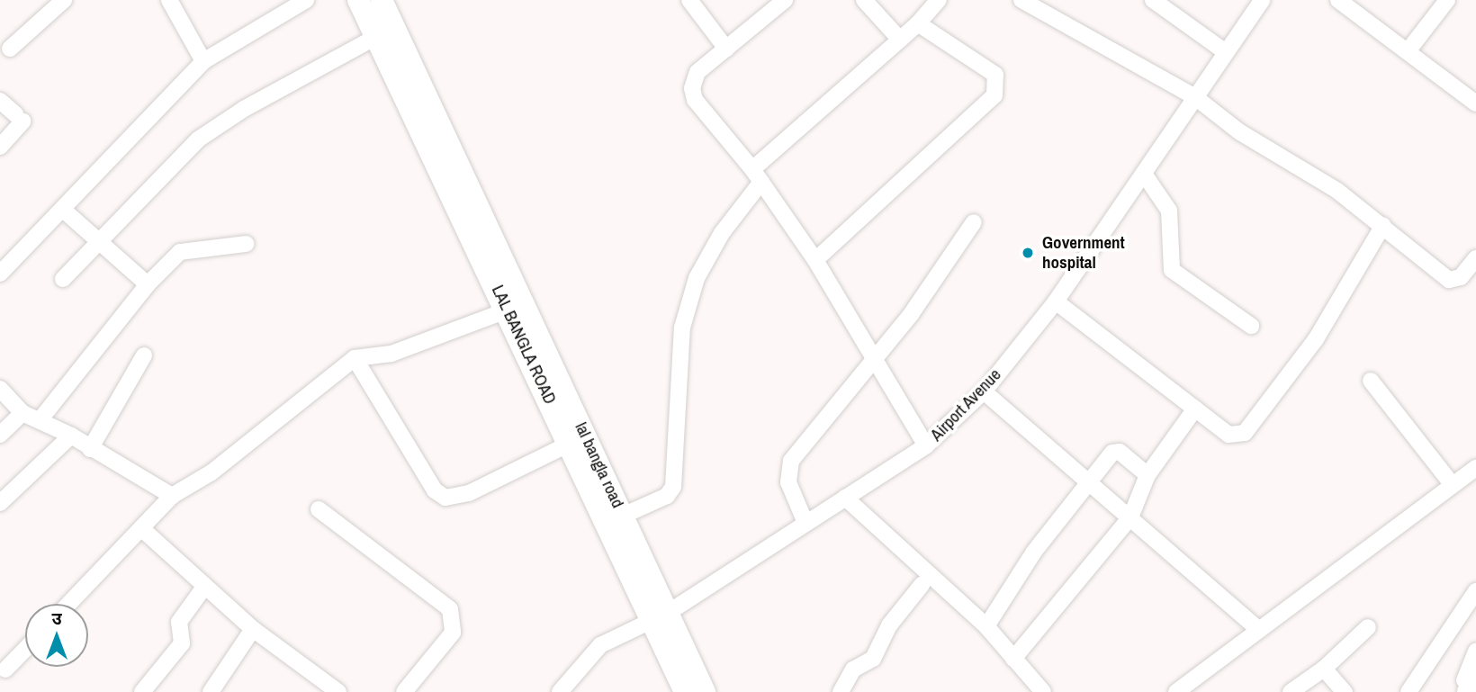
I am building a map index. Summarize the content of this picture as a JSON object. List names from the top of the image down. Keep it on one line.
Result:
{"streets":{"street":["Airport Avenue","lal bangla road"]},"crossings":[["Airport Avenue","lal bangla road"]],"places":["Government hospital"],"north":"top"}
